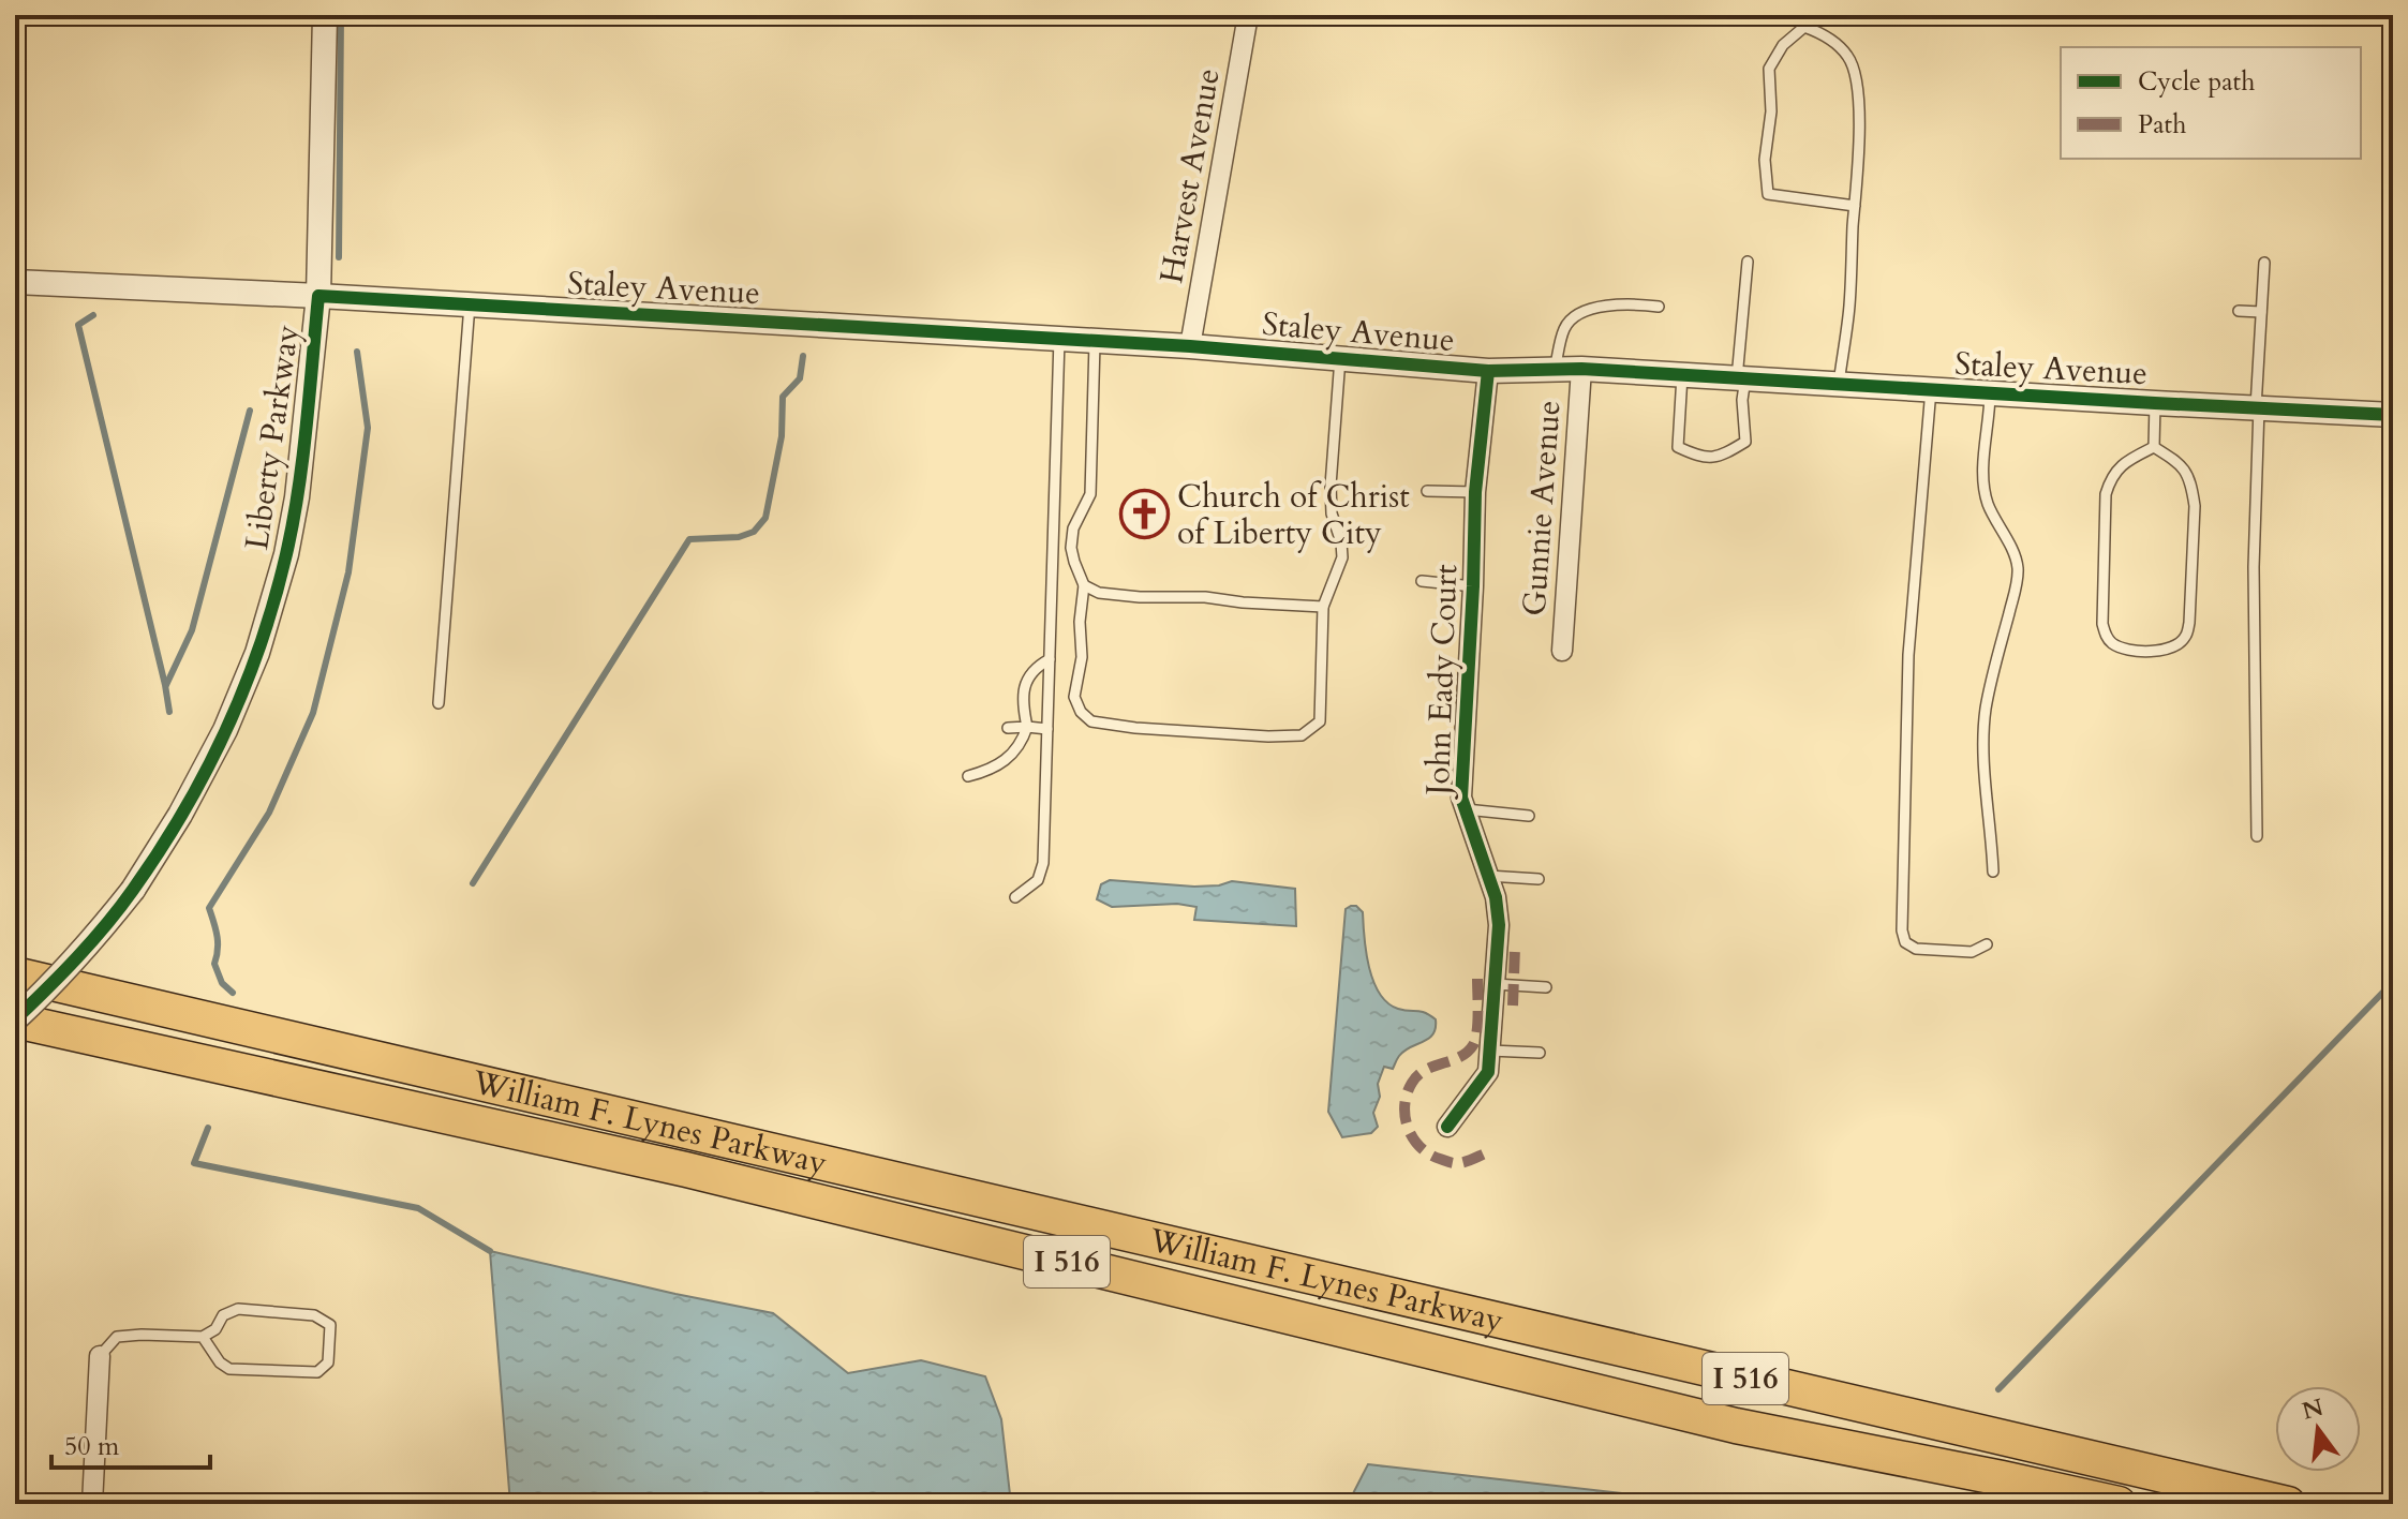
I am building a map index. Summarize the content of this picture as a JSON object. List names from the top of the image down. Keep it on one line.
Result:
{"streets":{"highway":["William F. Lynes Parkway","I 516"],"street":["Harvest Avenue","Staley Avenue","Liberty Parkway","Gunnie Avenue","John Eady Court"]},"crossings":[["Harvest Avenue","Staley Avenue"],["Staley Avenue","Liberty Parkway"],["Staley Avenue","Gunnie Avenue"],["Staley Avenue","John Eady Court"],["Liberty Parkway","William F. Lynes Parkway"]],"places":{"church":["Church of Christ of Liberty City"]},"legend":["Cycle path","Path"],"scale_bar":"50 m","north":"top"}
